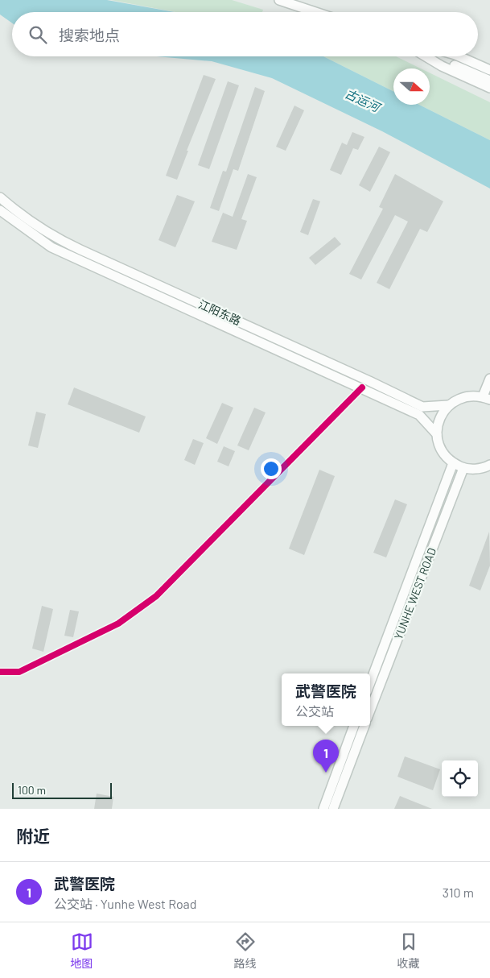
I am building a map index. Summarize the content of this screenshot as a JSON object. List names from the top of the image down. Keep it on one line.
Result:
{"streets":{"main road":["江阳东路","YUNHE WEST ROAD"]},"water":["古运河"],"scale_bar":"100 m","north":"right","page":{"search":"搜索地点","popup":["武警医院","公交站"],"pins":"1","scale":"100 m","heading":"附近","list":[{"mark":"1","name":"武警医院","note":"公交站 · Yunhe West Road","value":"310 m"}],"nav":["地图","路线","收藏"]}}
